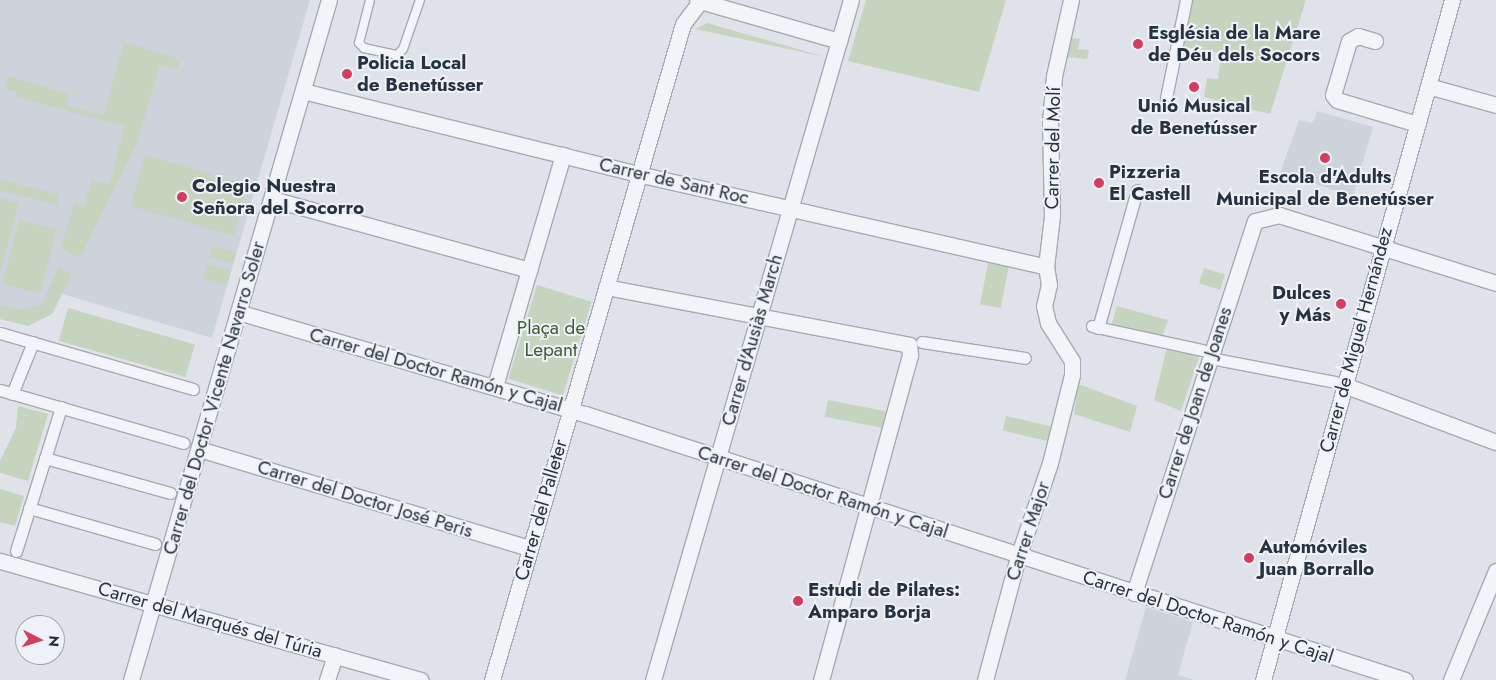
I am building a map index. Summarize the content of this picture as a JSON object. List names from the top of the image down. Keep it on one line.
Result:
{"streets":{"street":["Carrer del Molí","Carrer de Sant Roc","Carrer d'Ausiàs March","Carrer de Miguel Hernández","Carrer del Doctor Ramón y Cajal","Carrer del Doctor Vicente Navarro Soler","Carrer de Joan de Joanes","Carrer del Doctor José Peris","Carrer del Palleter","Carrer Major","Carrer del Marqués del Túria"]},"crossings":[["Carrer del Molí","Carrer de Sant Roc"],["Carrer del Molí","Carrer Major"],["Carrer de Sant Roc","Carrer d'Ausiàs March"],["Carrer de Sant Roc","Carrer del Doctor Vicente Navarro Soler"],["Carrer de Sant Roc","Carrer del Palleter"],["Carrer d'Ausiàs March","Carrer del Doctor Ramón y Cajal"],["Carrer de Miguel Hernández","Carrer del Doctor Ramón y Cajal"],["Carrer de Miguel Hernández","Carrer de Joan de Joanes"],["Carrer del Doctor Ramón y Cajal","Carrer del Doctor Vicente Navarro Soler"],["Carrer del Doctor Ramón y Cajal","Carrer de Joan de Joanes"],["Carrer del Doctor Ramón y Cajal","Carrer del Palleter"],["Carrer del Doctor Ramón y Cajal","Carrer Major"],["Carrer del Doctor Vicente Navarro Soler","Carrer del Doctor José Peris"],["Carrer del Doctor Vicente Navarro Soler","Carrer del Marqués del Túria"],["Carrer del Doctor José Peris","Carrer del Palleter"]],"parks":["Plaça de Lepant"],"places":["Església de la Mare de Déu dels Socors","Policia Local de Benetússer","Unió Musical de Benetússer","Escola d'Adults Municipal de Benetússer","Pizzeria El Castell","Colegio Nuestra Señora del Socorro","Dulces y Más","Automóviles Juan Borrallo","Estudi de Pilates: Amparo Borja"],"north":"right"}
